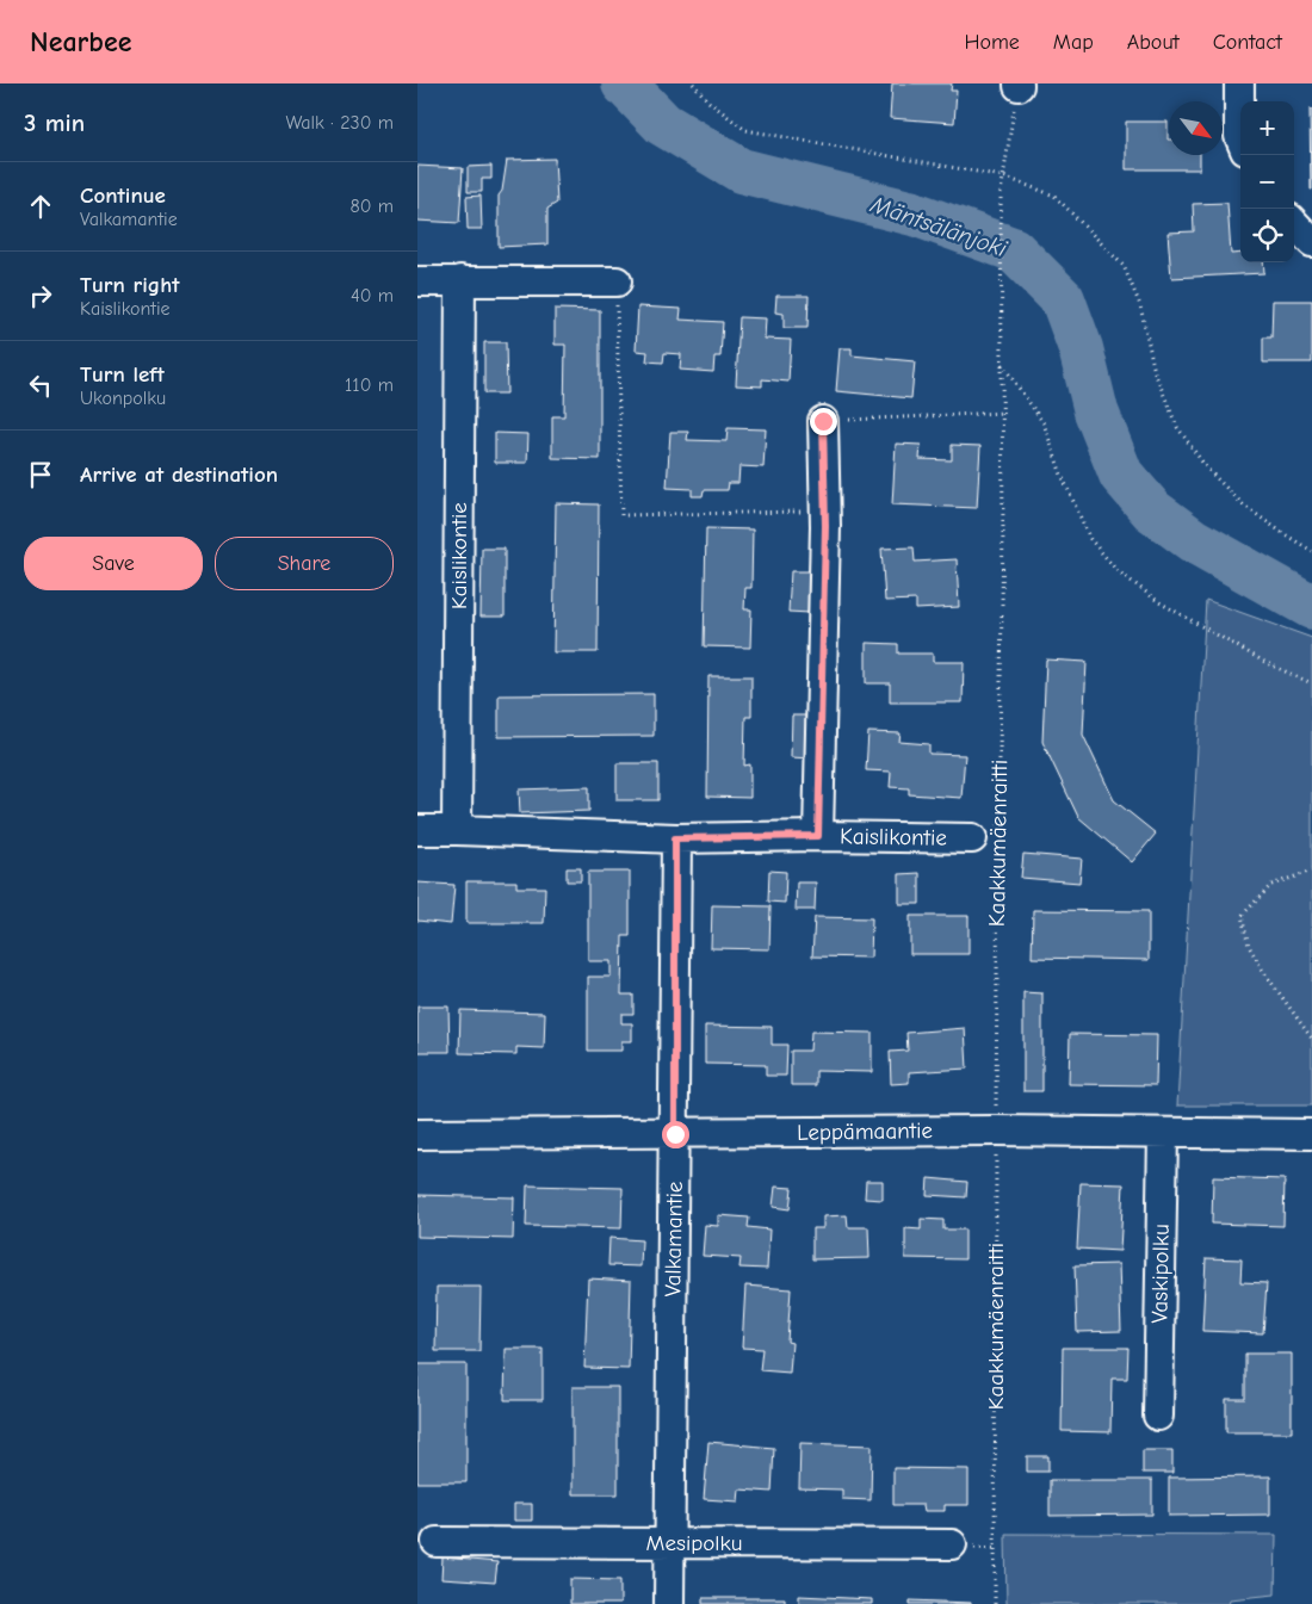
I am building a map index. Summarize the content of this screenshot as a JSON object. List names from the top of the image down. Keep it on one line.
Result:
{"streets":{"street":["Kaislikontie","Leppämaantie","Valkamantie","Vaskipolku","Mesipolku"],"path":["Kaakkumäenraitti"]},"crossings":[["Kaislikontie","Valkamantie"],["Kaakkumäenraitti","Leppämaantie"],["Leppämaantie","Valkamantie"],["Leppämaantie","Vaskipolku"],["Valkamantie","Mesipolku"]],"water":["Mäntsälänjoki"],"north":"bottom right","page":{"header":"Nearbee","nav":["Home","Map","About","Contact"],"heading":["3 min","Walk · 230 m"],"map_buttons":["+","−"],"list":[["Continue","Valkamantie","80 m"],["Turn right","Kaislikontie","40 m"],["Turn left","Ukonpolku","110 m"],"Arrive at destination"],"buttons":["Save","Share"]}}
